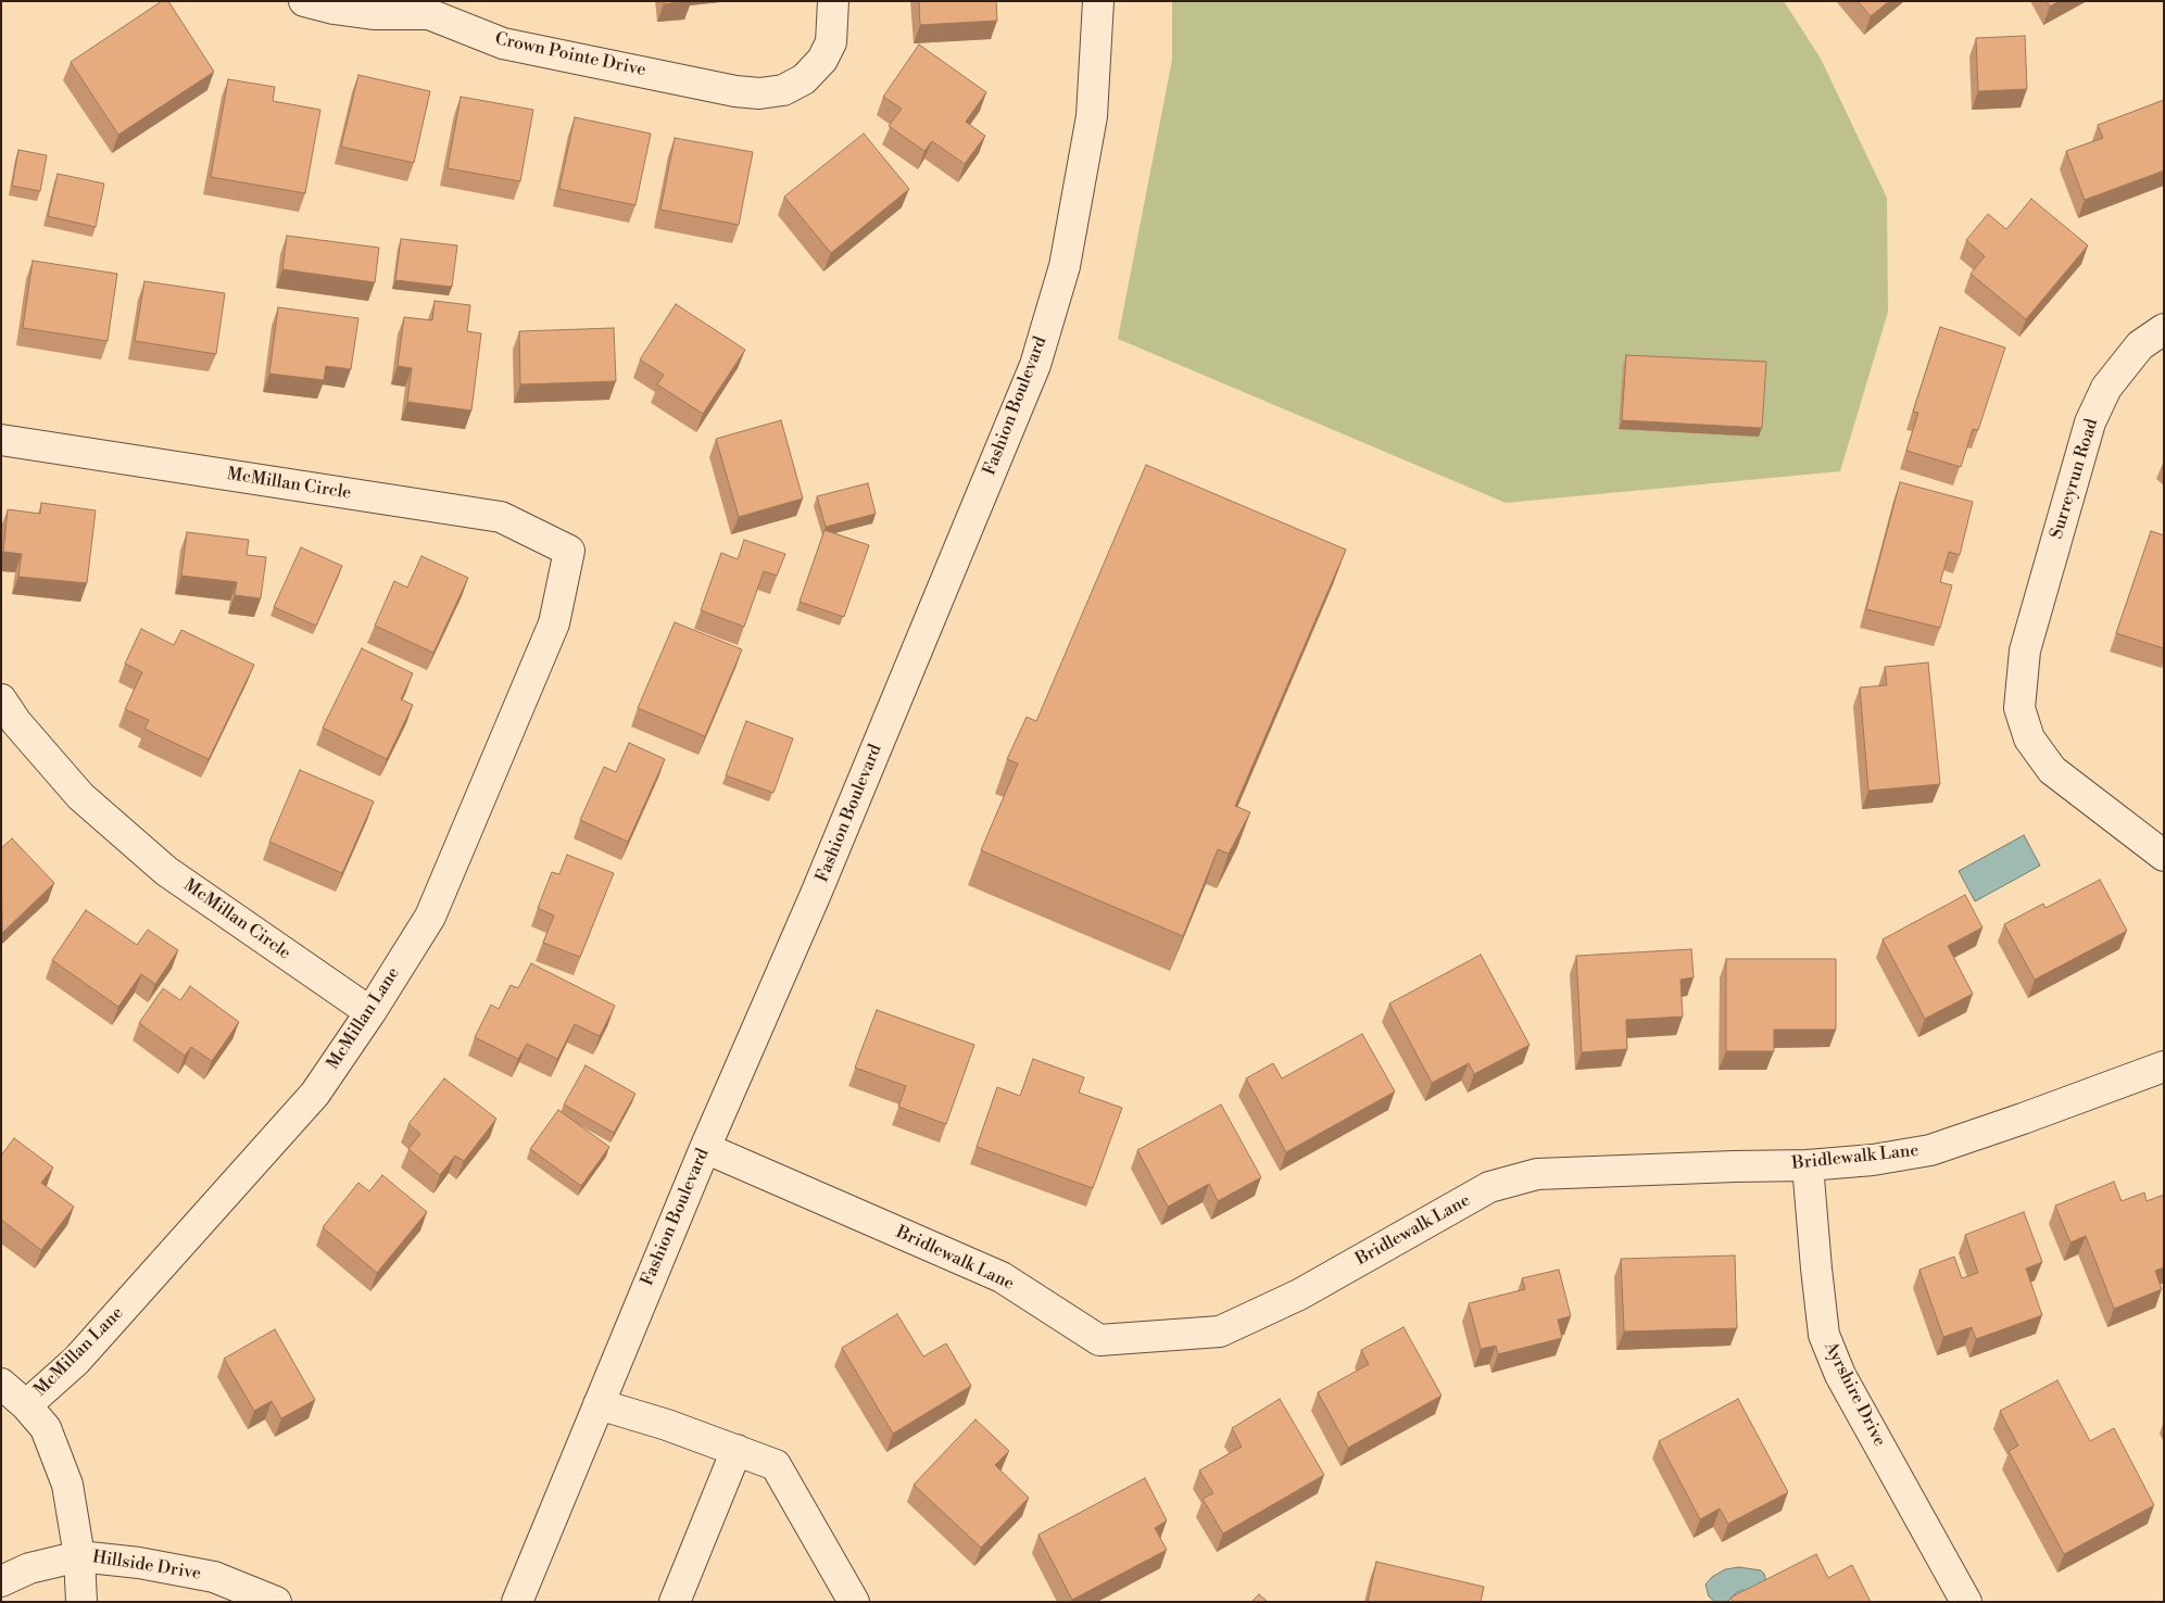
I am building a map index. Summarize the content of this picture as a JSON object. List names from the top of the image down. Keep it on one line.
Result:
{"streets":{"street":["Crown Pointe Drive","Fashion Boulevard","Surreyrun Road","McMillan Circle","McMillan Lane","Bridlewalk Lane","Ayrshire Drive","Hillside Drive"]},"crossings":[["Fashion Boulevard","Bridlewalk Lane"],["McMillan Circle","McMillan Lane"],["McMillan Lane","Hillside Drive"],["Bridlewalk Lane","Ayrshire Drive"]]}
